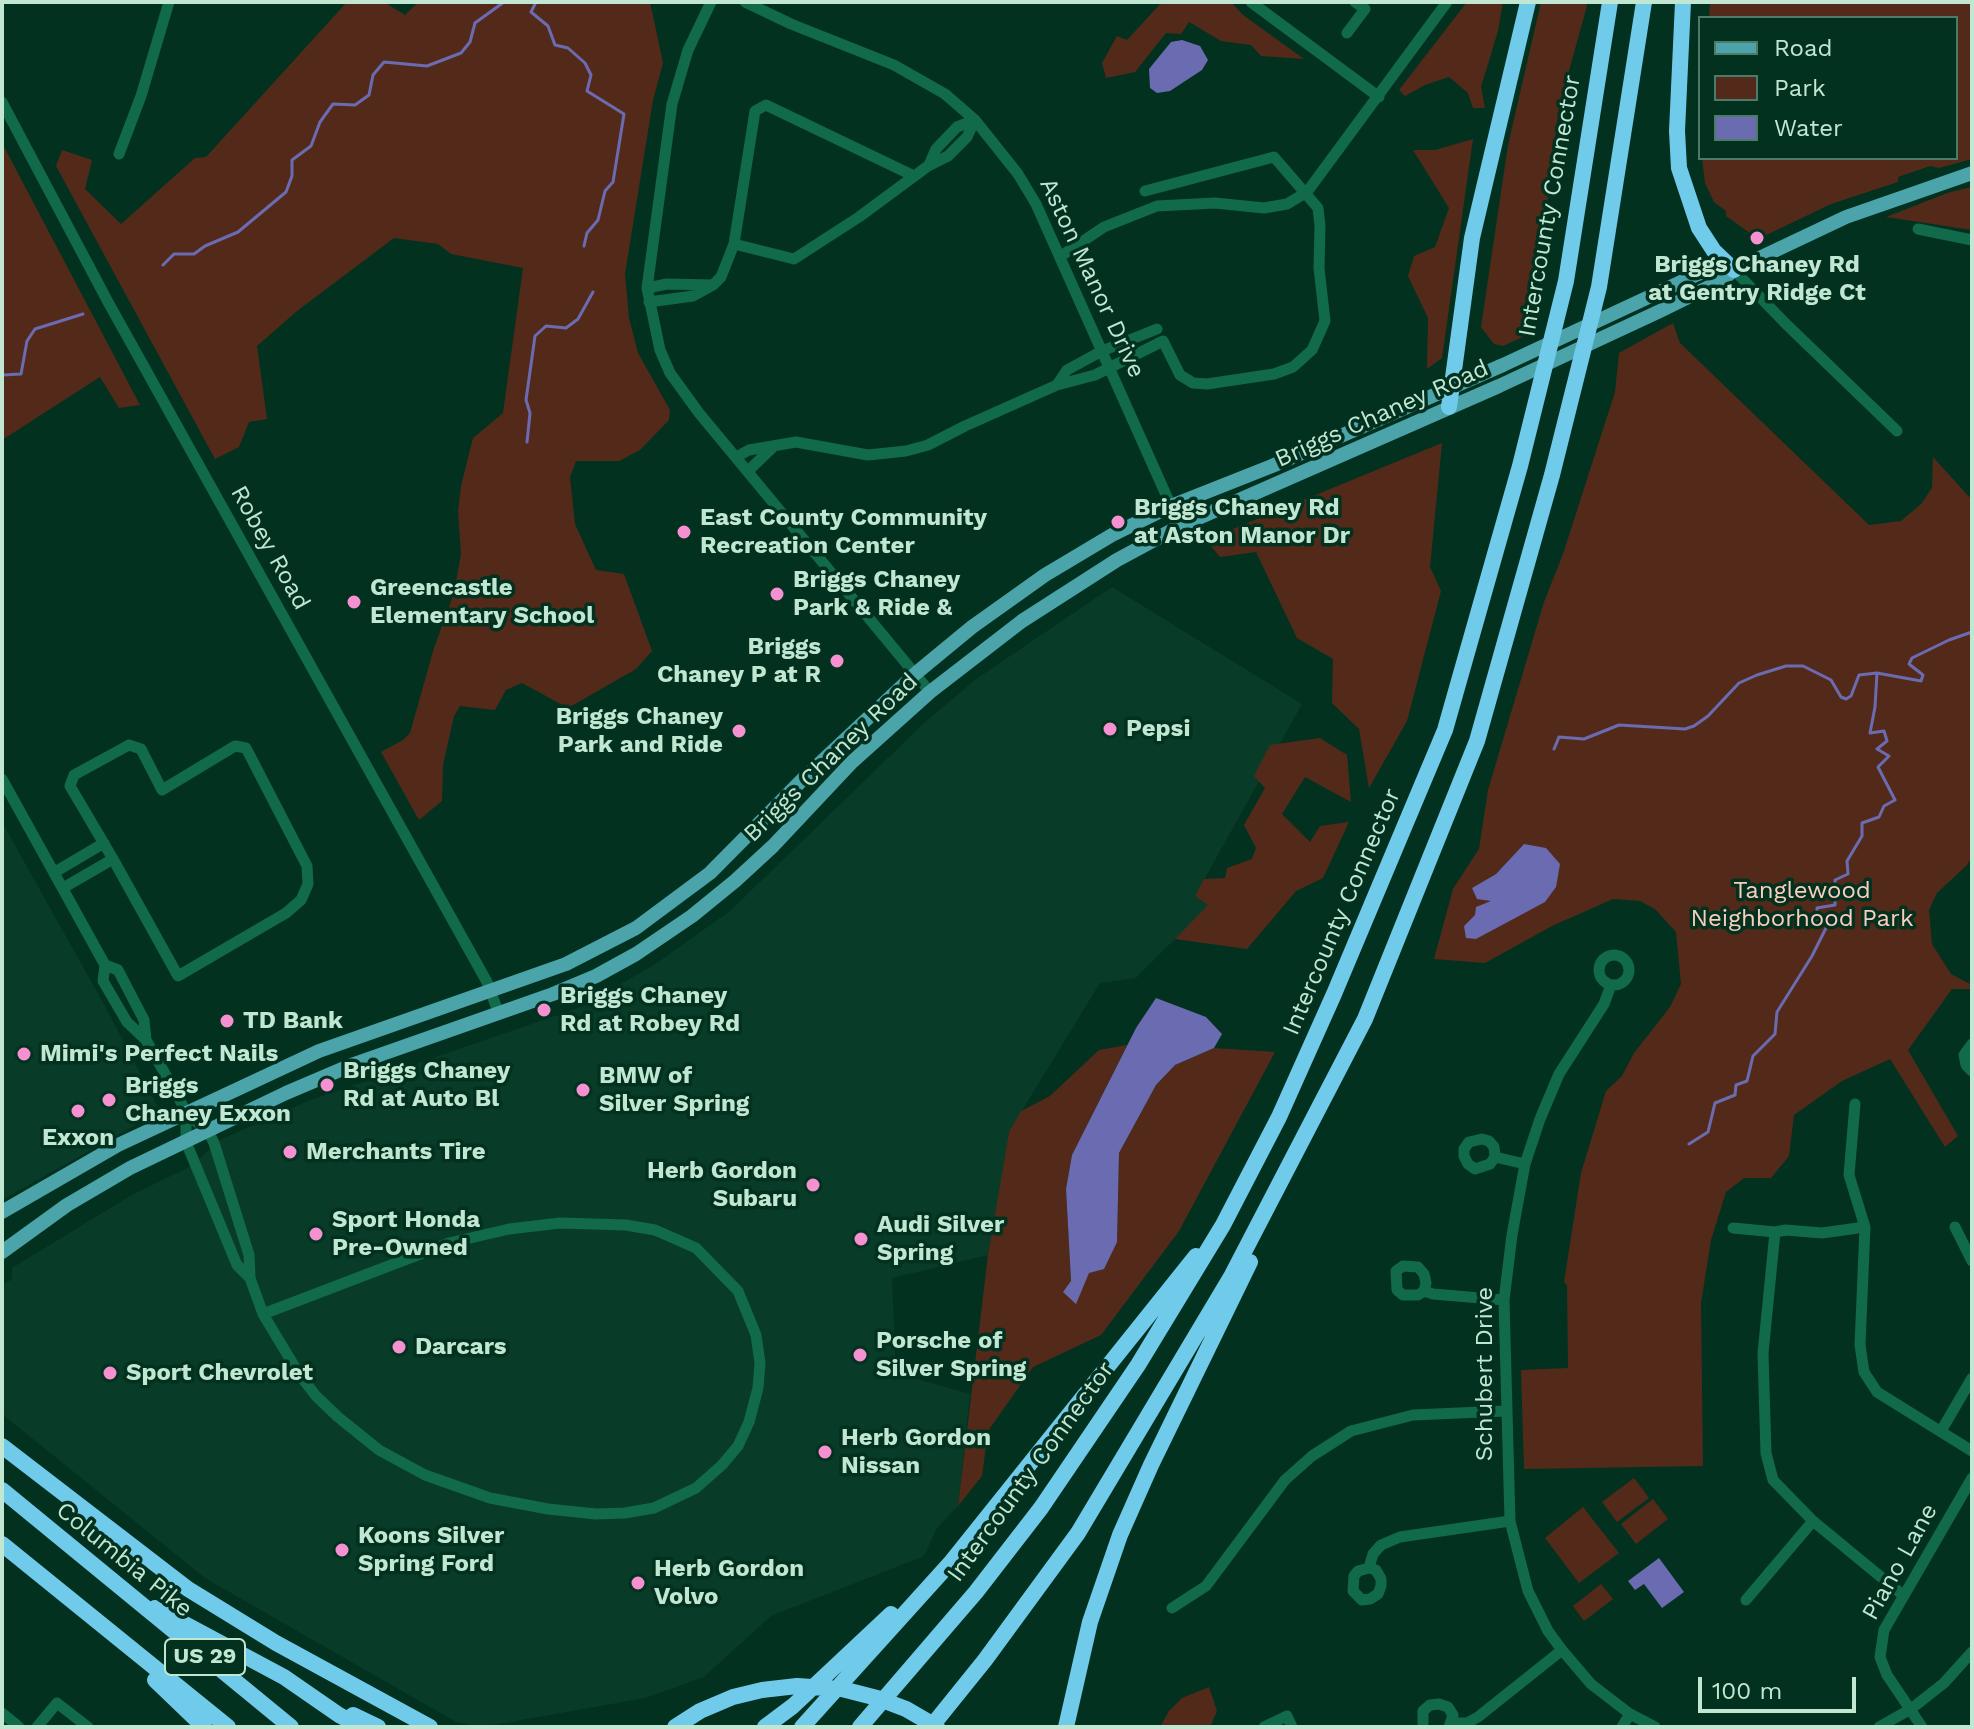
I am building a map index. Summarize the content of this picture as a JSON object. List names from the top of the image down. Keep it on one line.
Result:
{"streets":{"highway":["Intercounty Connector","Columbia Pike","US 29"],"main road":["Briggs Chaney Road"],"street":["Aston Manor Drive","Robey Road","Schubert Drive","Piano Lane"]},"crossings":[["Aston Manor Drive","Briggs Chaney Road"],["Briggs Chaney Road","Robey Road"]],"parks":["Tanglewood Neighborhood Park"],"places":["Briggs Chaney Rd at Gentry Ridge Ct","Briggs Chaney Rd at Aston Manor Dr","East County Community Recreation Center","Briggs Chaney Park & Ride &","Greencastle Elementary School","Briggs Chaney P at R","Pepsi","Briggs Chaney Park and Ride","Briggs Chaney Rd at Robey Rd","TD Bank","Mimi's Perfect Nails","Briggs Chaney Rd at Auto Bl","BMW of Silver Spring","Briggs Chaney Exxon","Exxon","Merchants Tire","Herb Gordon Subaru","Sport Honda Pre-Owned","Audi Silver Spring","Darcars","Porsche of Silver Spring","Sport Chevrolet","Herb Gordon Nissan","Koons Silver Spring Ford","Herb Gordon Volvo"],"legend":["Road","Park","Water"],"scale_bar":"100 m"}
